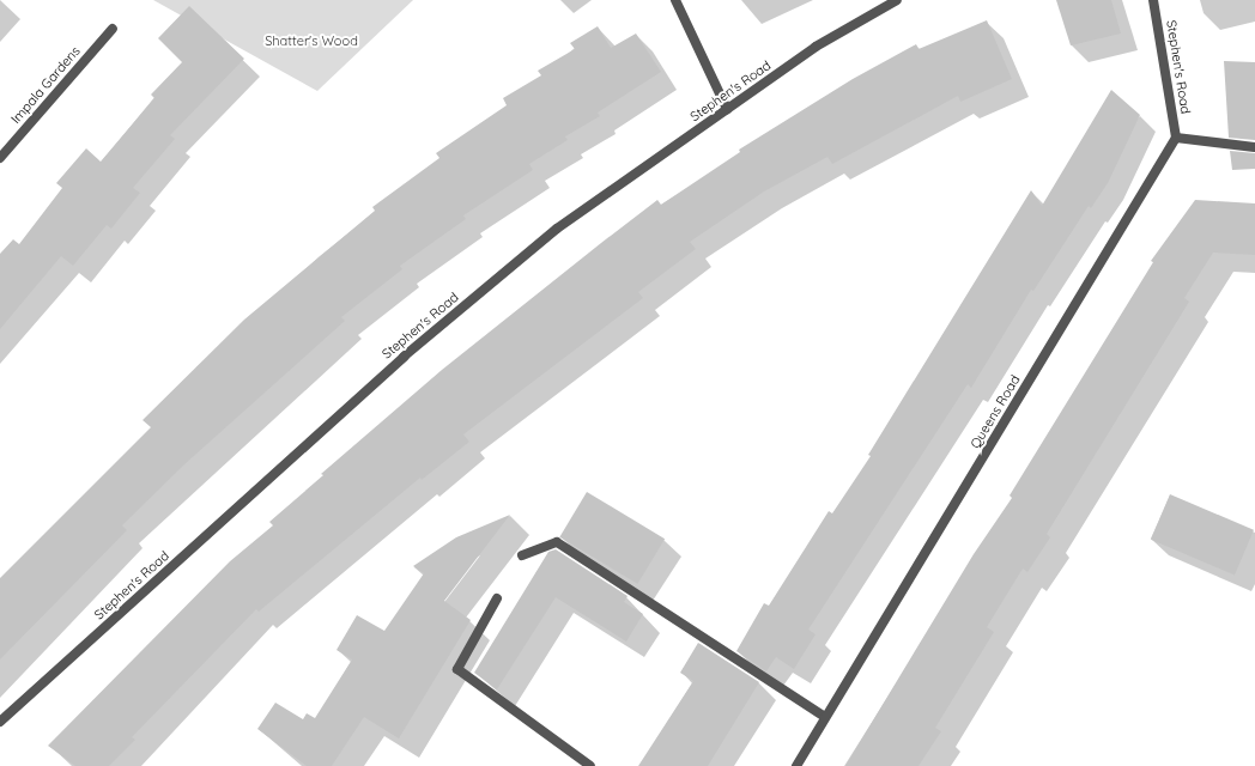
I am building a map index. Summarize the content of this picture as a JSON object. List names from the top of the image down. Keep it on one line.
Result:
{"streets":{"street":["Stephen's Road","Impala Gardens","Queens Road"]},"crossings":[["Stephen's Road","Queens Road"]],"parks":["Shatter's Wood"]}
